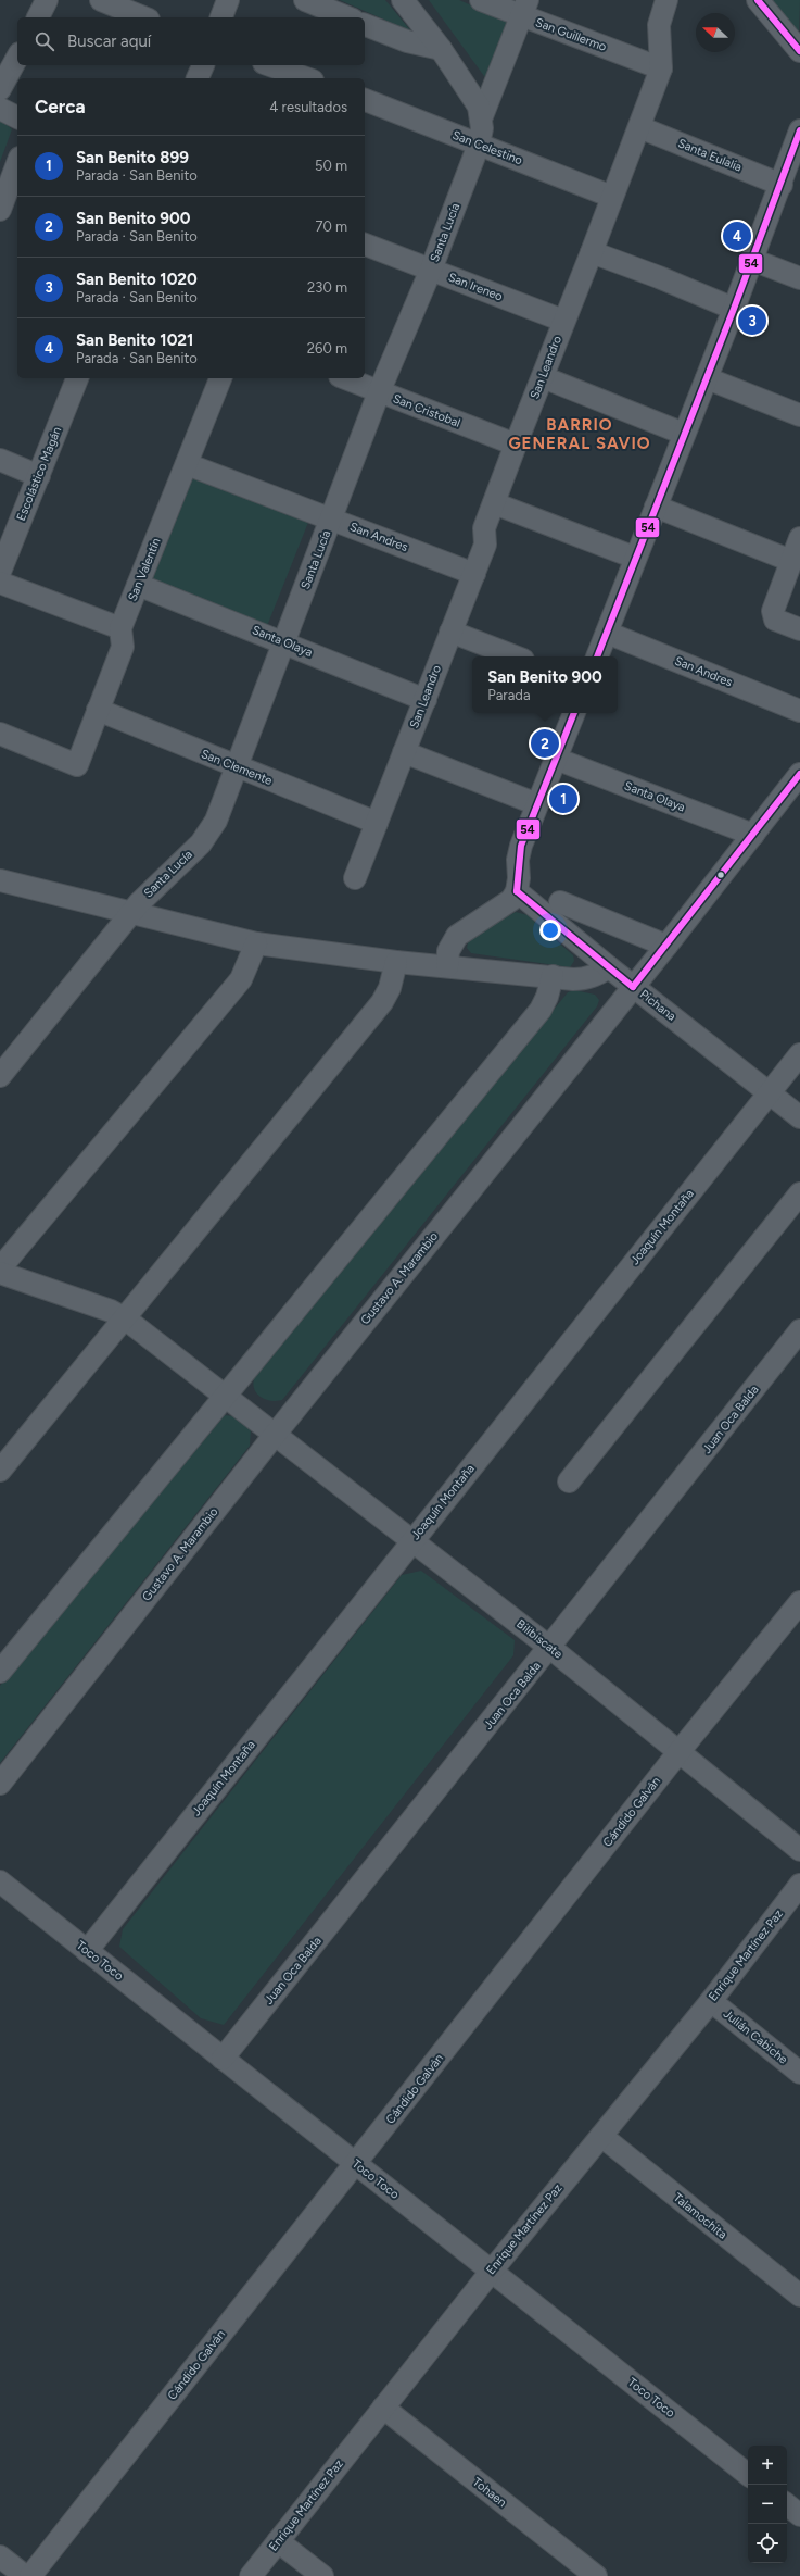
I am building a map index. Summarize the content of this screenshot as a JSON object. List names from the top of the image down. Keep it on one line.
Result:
{"streets":{"street":["San Guillermo","San Celestino","Santa Eulalia","Santa Lucía","San Ireneo","San Leandro","San Cristobal","Escolástico Magán","San Andres","San Valentín","Santa Olaya","San Clemente","Pichana","Joaquín Montaña","Gustavo A. Marambio","Juan Oca Balda","Bilibiscate","Cándido Galván","Enrique Martínez Paz","Toco Toco","Julián Cabiche","Talamochita","Tohaen"]},"crossings":[["San Guillermo","Santa Lucía"],["San Guillermo","San Leandro"],["San Celestino","Santa Lucía"],["San Celestino","San Leandro"],["Santa Eulalia","San Leandro"],["Santa Lucía","San Ireneo"],["Santa Lucía","San Cristobal"],["Santa Lucía","San Andres"],["Santa Lucía","Santa Olaya"],["Santa Lucía","San Clemente"],["San Ireneo","San Leandro"],["San Leandro","San Cristobal"],["San Leandro","San Andres"],["San Leandro","Santa Olaya"],["San Leandro","San Clemente"],["San Andres","San Valentín"],["San Valentín","Santa Olaya"],["San Valentín","San Clemente"],["Santa Olaya","Gustavo A. Marambio"],["Pichana","Joaquín Montaña"],["Pichana","Gustavo A. Marambio"],["Joaquín Montaña","Bilibiscate"],["Joaquín Montaña","Toco Toco"],["Gustavo A. Marambio","Bilibiscate"],["Juan Oca Balda","Bilibiscate"],["Juan Oca Balda","Toco Toco"],["Bilibiscate","Cándido Galván"],["Cándido Galván","Toco Toco"],["Enrique Martínez Paz","Toco Toco"],["Enrique Martínez Paz","Julián Cabiche"],["Enrique Martínez Paz","Talamochita"],["Enrique Martínez Paz","Tohaen"]],"districts":["BARRIO GENERAL SAVIO"],"lines":["transit line 54"],"north":"left","page":{"search":"Buscar aquí","heading":["Cerca","4 resultados"],"list":[{"mark":"1","name":"San Benito 899","note":"Parada · San Benito","value":"50 m"},{"mark":"2","name":"San Benito 900","note":"Parada · San Benito","value":"70 m"},{"mark":"3","name":"San Benito 1020","note":"Parada · San Benito","value":"230 m"},{"mark":"4","name":"San Benito 1021","note":"Parada · San Benito","value":"260 m"}],"pins":["4","3","2","1"],"popup":["San Benito 900","Parada"],"map_buttons":["+","−"]}}
